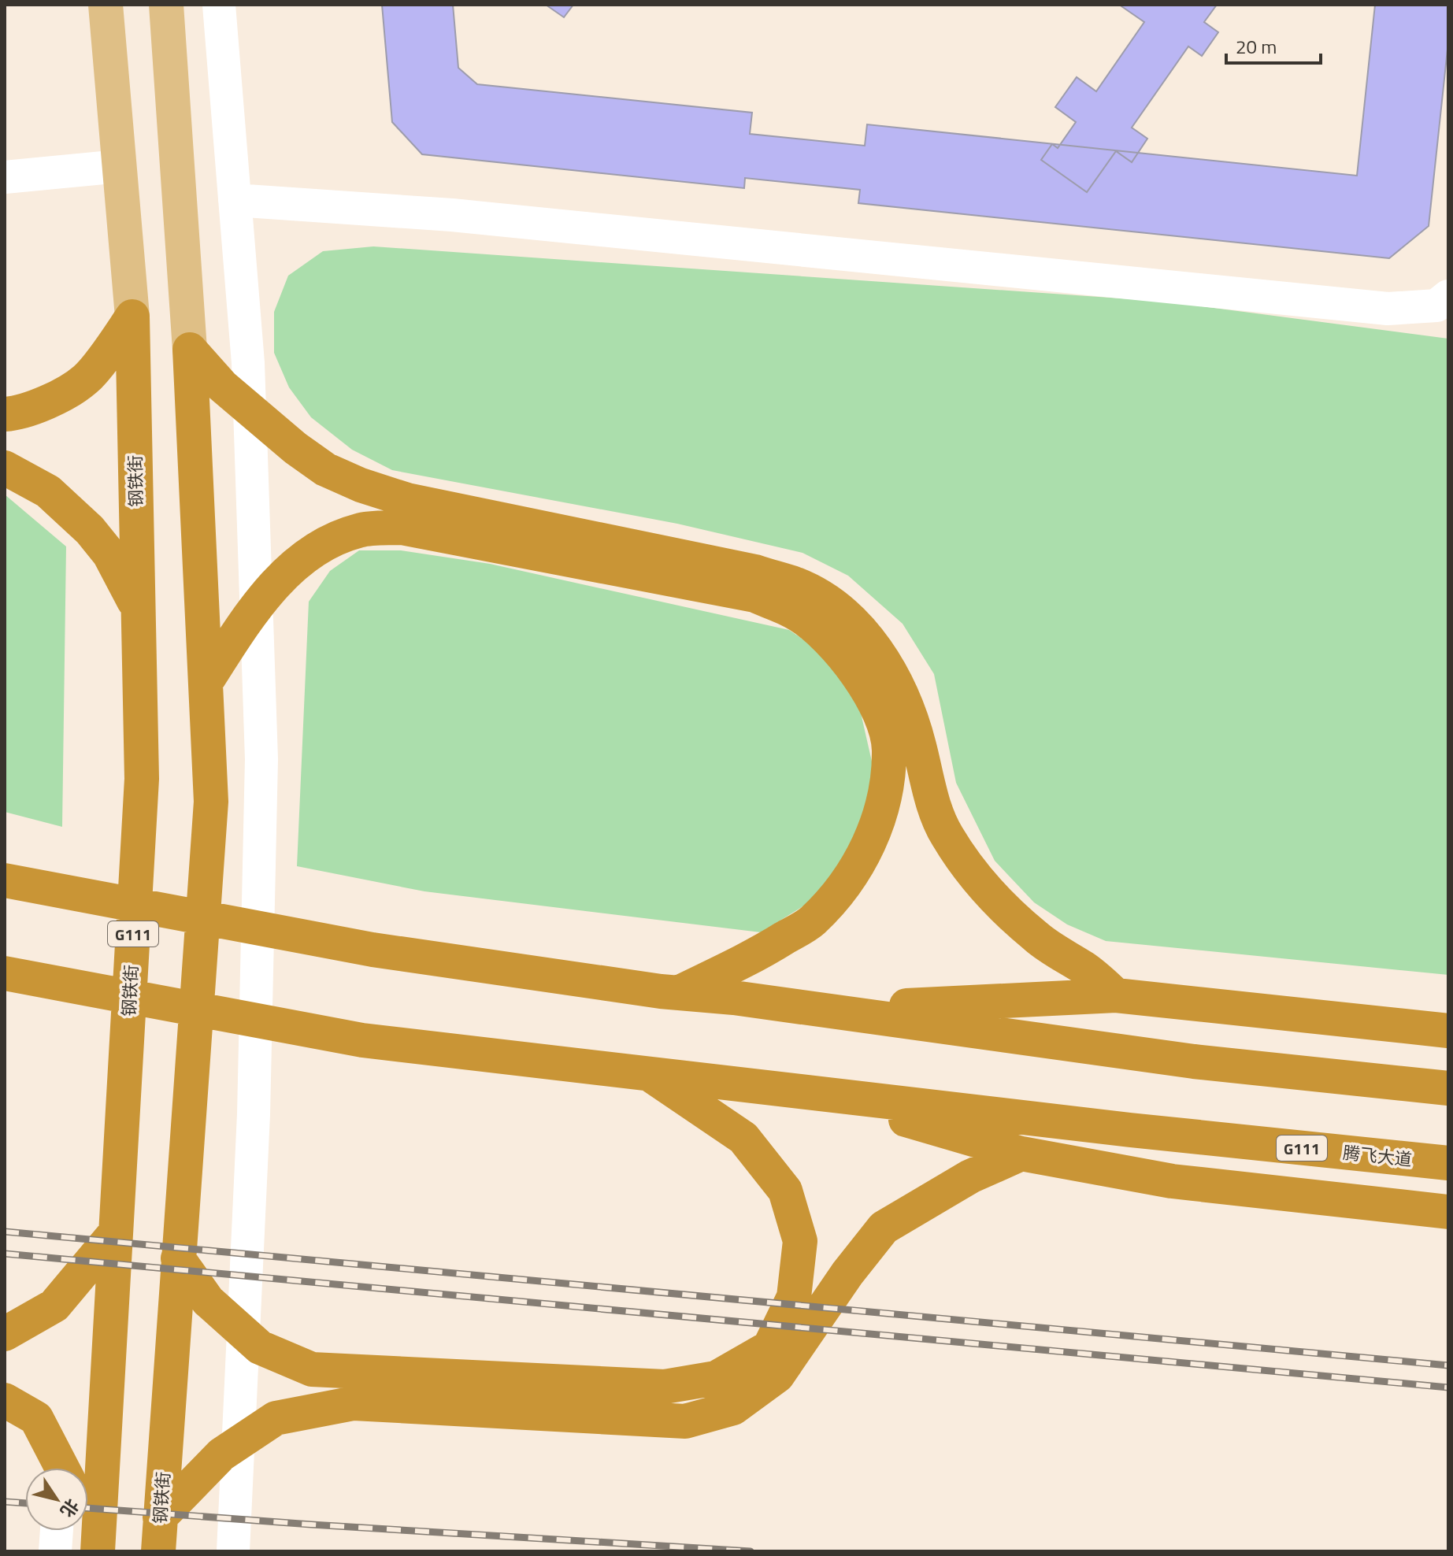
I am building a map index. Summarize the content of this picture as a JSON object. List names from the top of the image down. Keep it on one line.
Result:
{"streets":{"highway":["钢铁街","G111","腾飞大道"]},"scale_bar":"20 m","north":"bottom right"}
